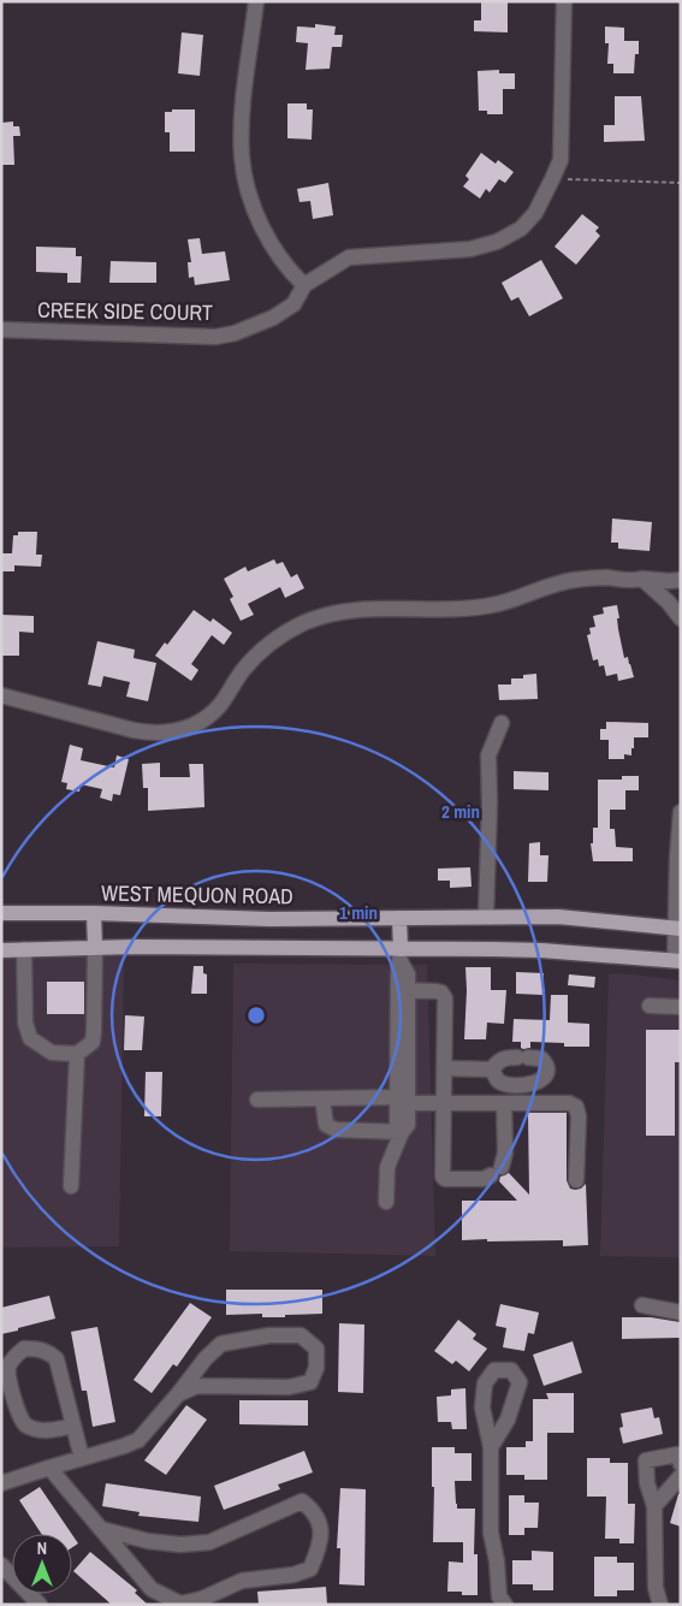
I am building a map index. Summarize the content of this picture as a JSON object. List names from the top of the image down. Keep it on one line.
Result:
{"streets":{"main road":["WEST MEQUON ROAD"],"street":["CREEK SIDE COURT"]},"north":"top","rings":["2 min","1 min"]}
